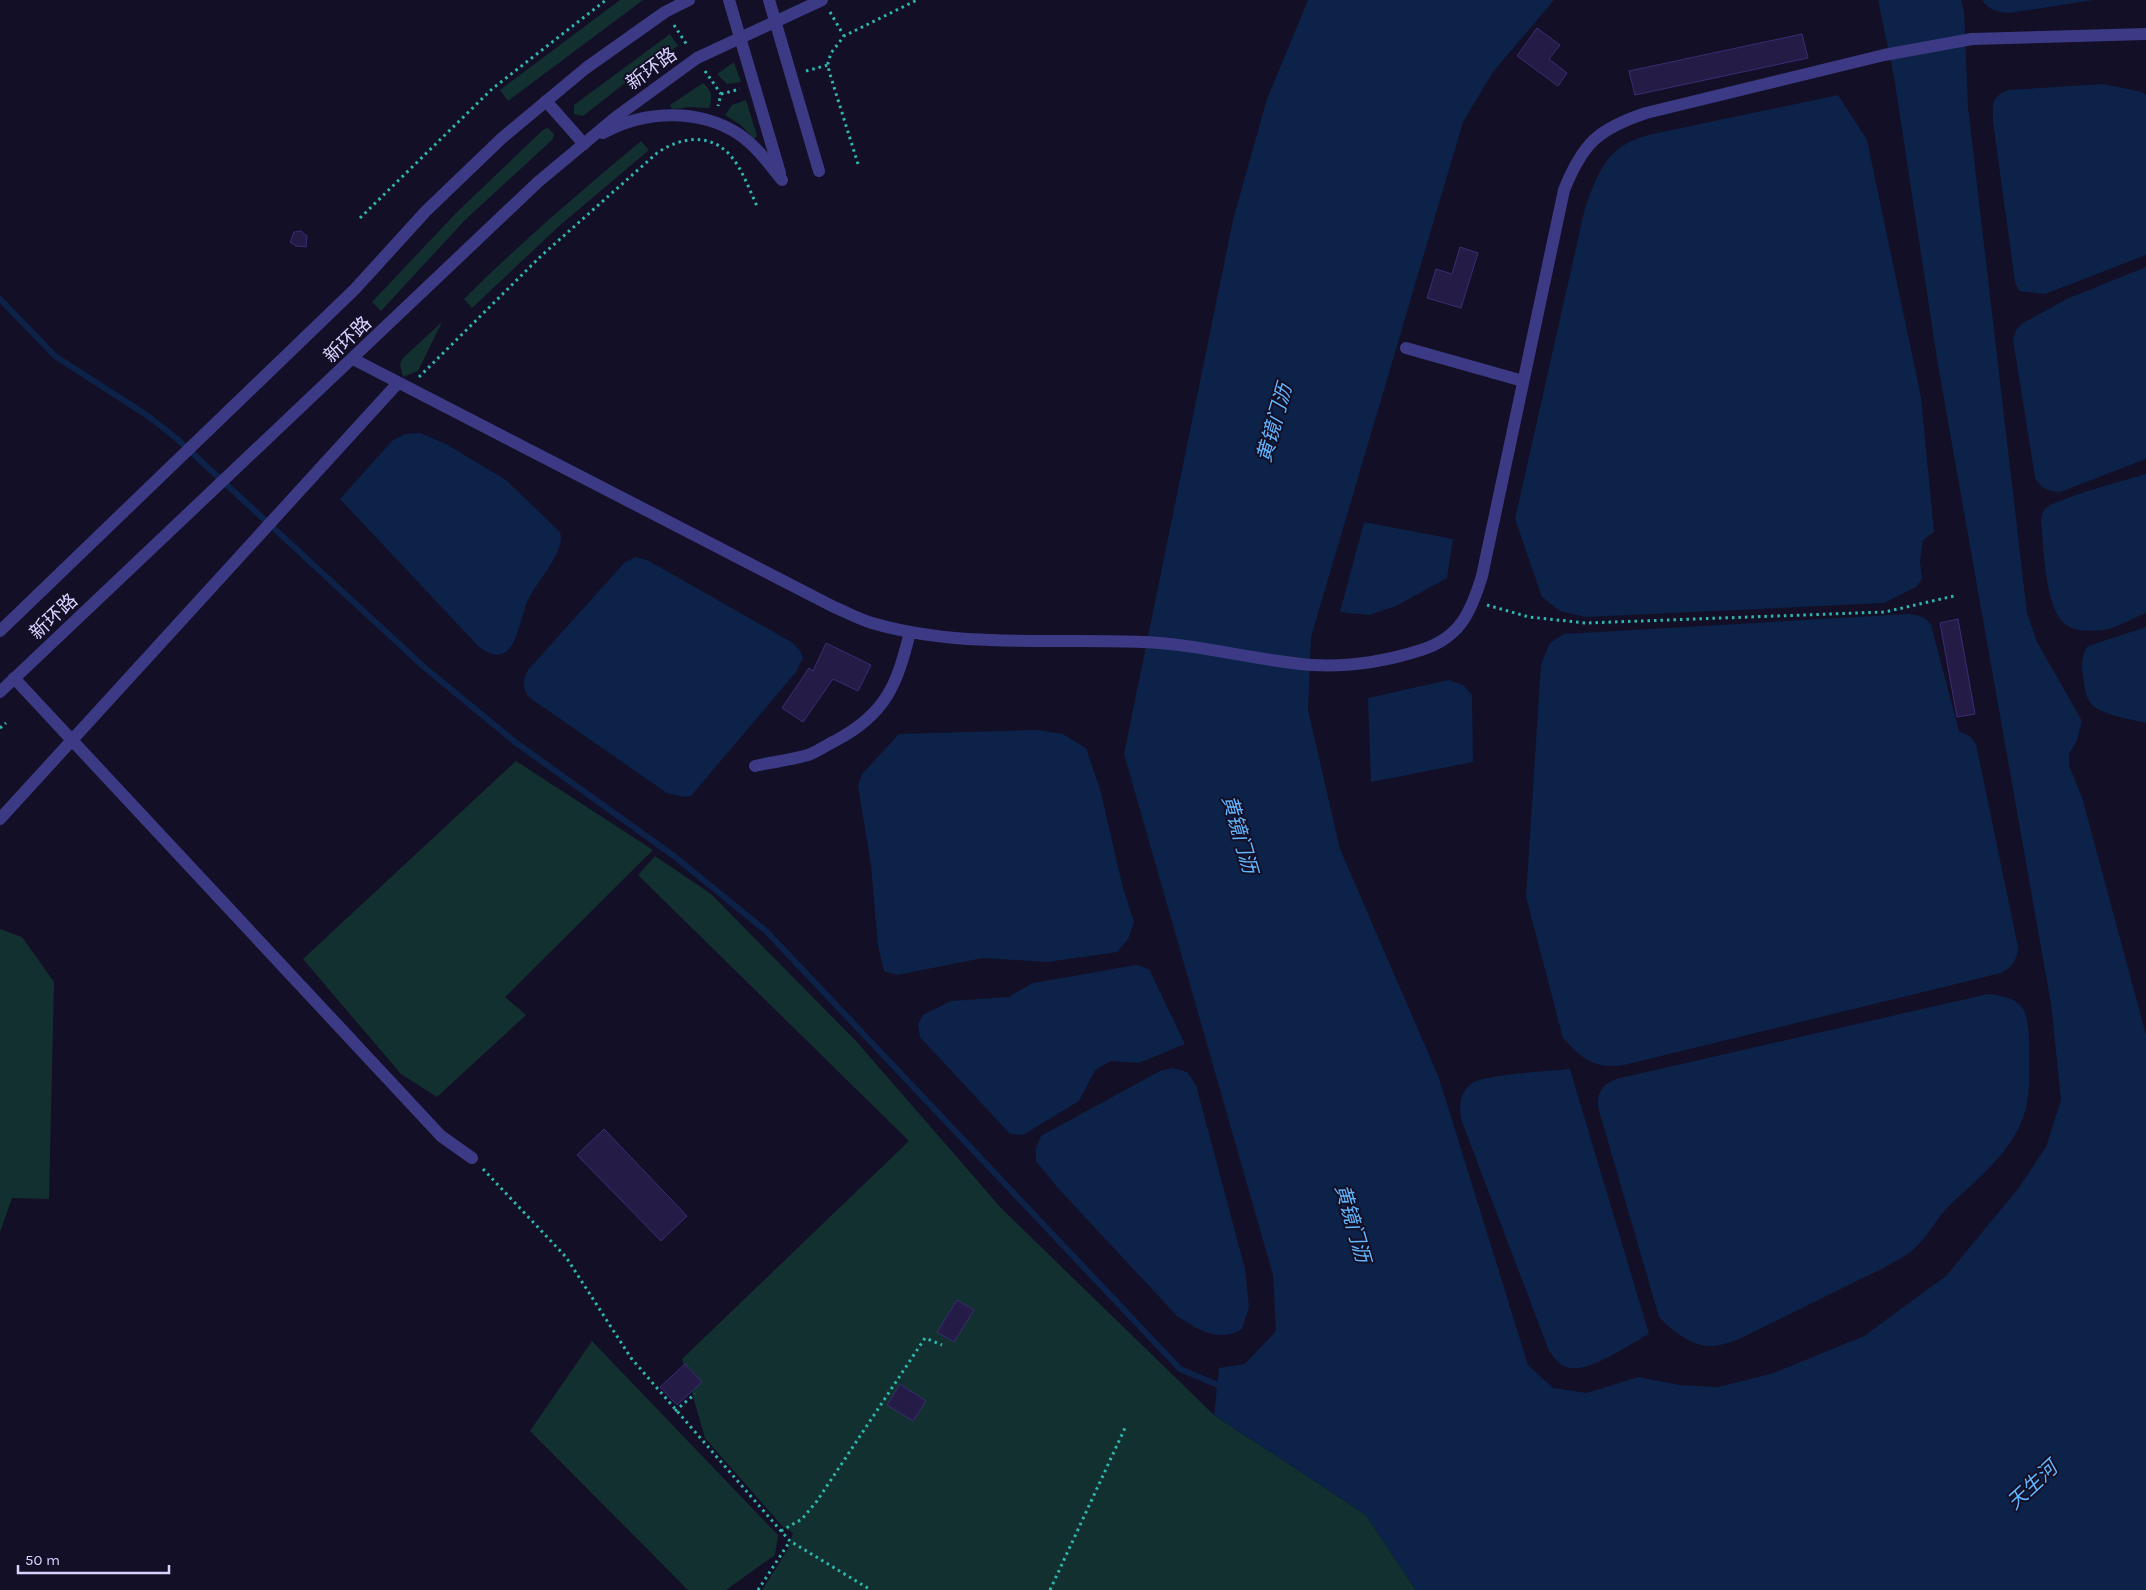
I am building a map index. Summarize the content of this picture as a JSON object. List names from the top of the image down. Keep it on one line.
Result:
{"streets":{"street":["新环路"]},"water":["黄镜门沥","天生河"],"scale_bar":"50 m"}
